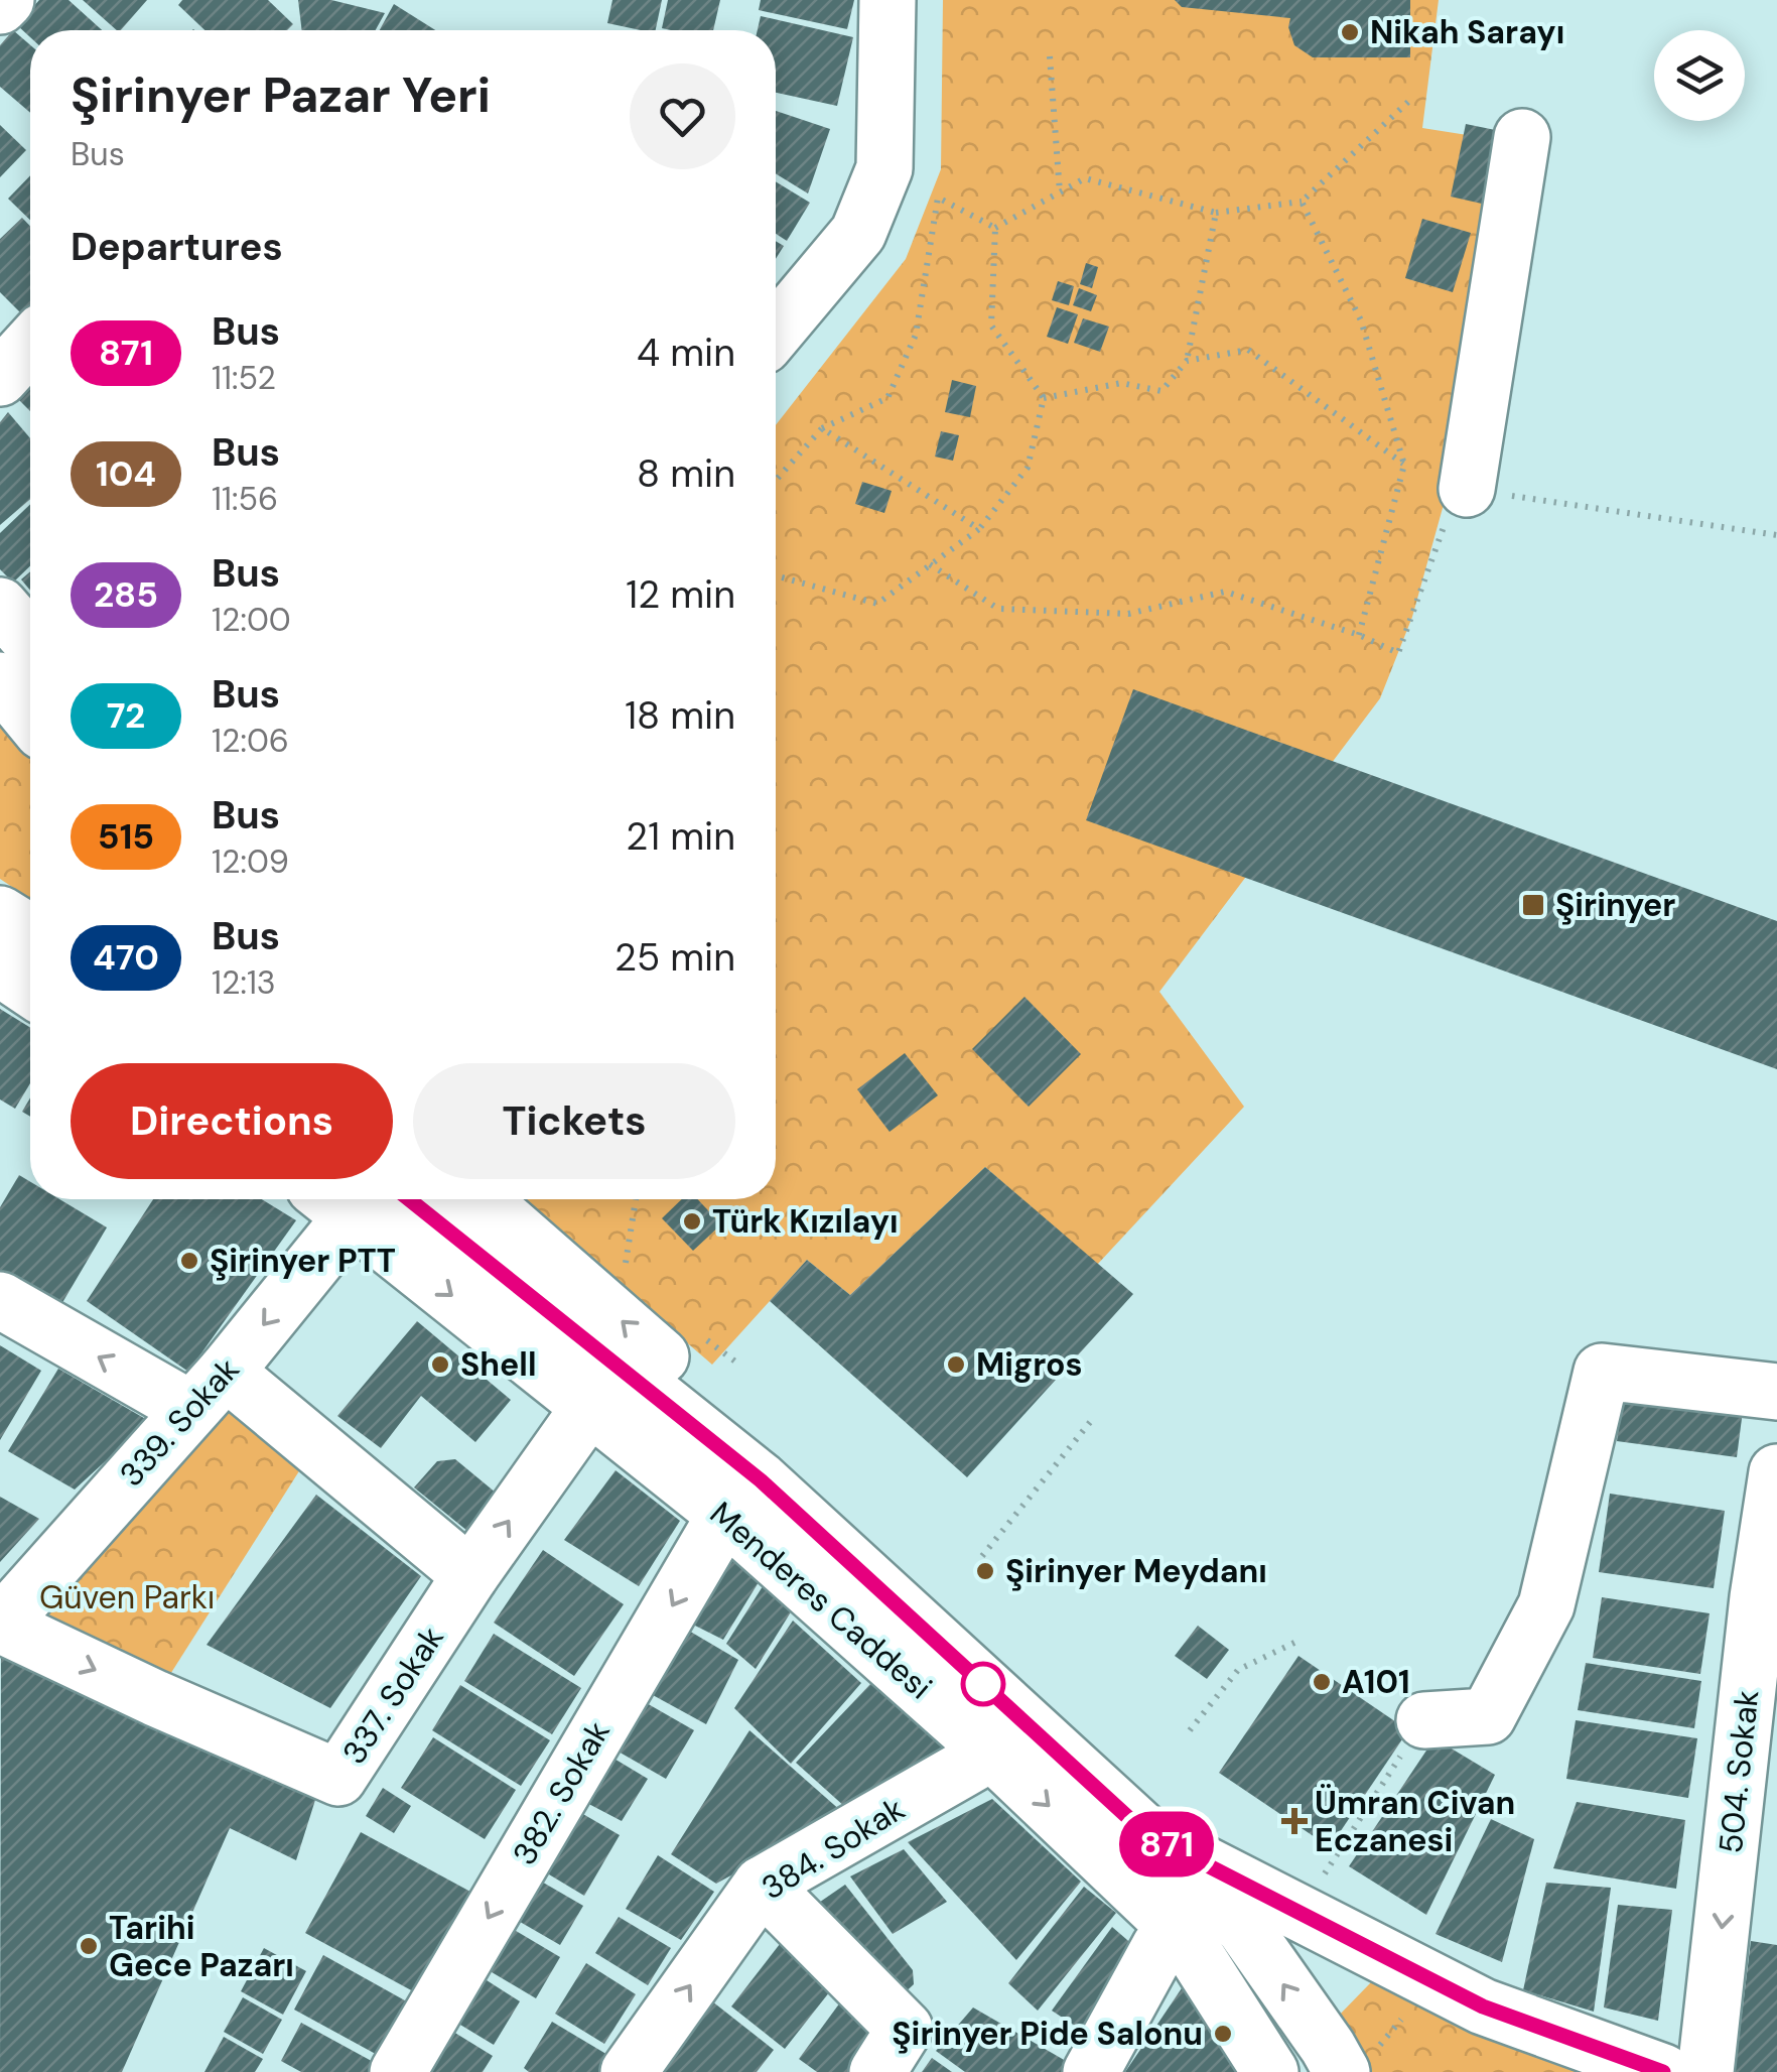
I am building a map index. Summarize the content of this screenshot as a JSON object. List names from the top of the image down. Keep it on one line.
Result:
{"streets":{"main road":["339. Sokak","Menderes Caddesi","337. Sokak","504. Sokak","382. Sokak","384. Sokak"]},"crossings":[["339. Sokak","337. Sokak"],["Menderes Caddesi","337. Sokak"],["Menderes Caddesi","382. Sokak"],["Menderes Caddesi","384. Sokak"]],"one_way":["339. Sokak","504. Sokak","382. Sokak","384. Sokak"],"parks":["Güven Parkı"],"places":{"other":["Nikah Sarayı","Türk Kızılayı","Şirinyer PTT","Shell","Migros","Şirinyer Meydanı","A101","Tarihi Gece Pazarı","Şirinyer Pide Salonu"],"transit":["Şirinyer"],"health":["Ümran Civan Eczanesi"]},"lines":["bus line 871"],"page":{"on_map":"871","heading":[["Şirinyer Pazar Yeri","Bus"],"Departures"],"list":[{"mark":"871","name":"Bus","note":"11:52","value":"4 min"},{"mark":"104","name":"Bus","note":"11:56","value":"8 min"},{"mark":"285","name":"Bus","note":"12:00","value":"12 min"},{"mark":"72","name":"Bus","note":"12:06","value":"18 min"},{"mark":"515","name":"Bus","note":"12:09","value":"21 min"},{"mark":"470","name":"Bus","note":"12:13","value":"25 min"}],"buttons":["Directions","Tickets"]}}
